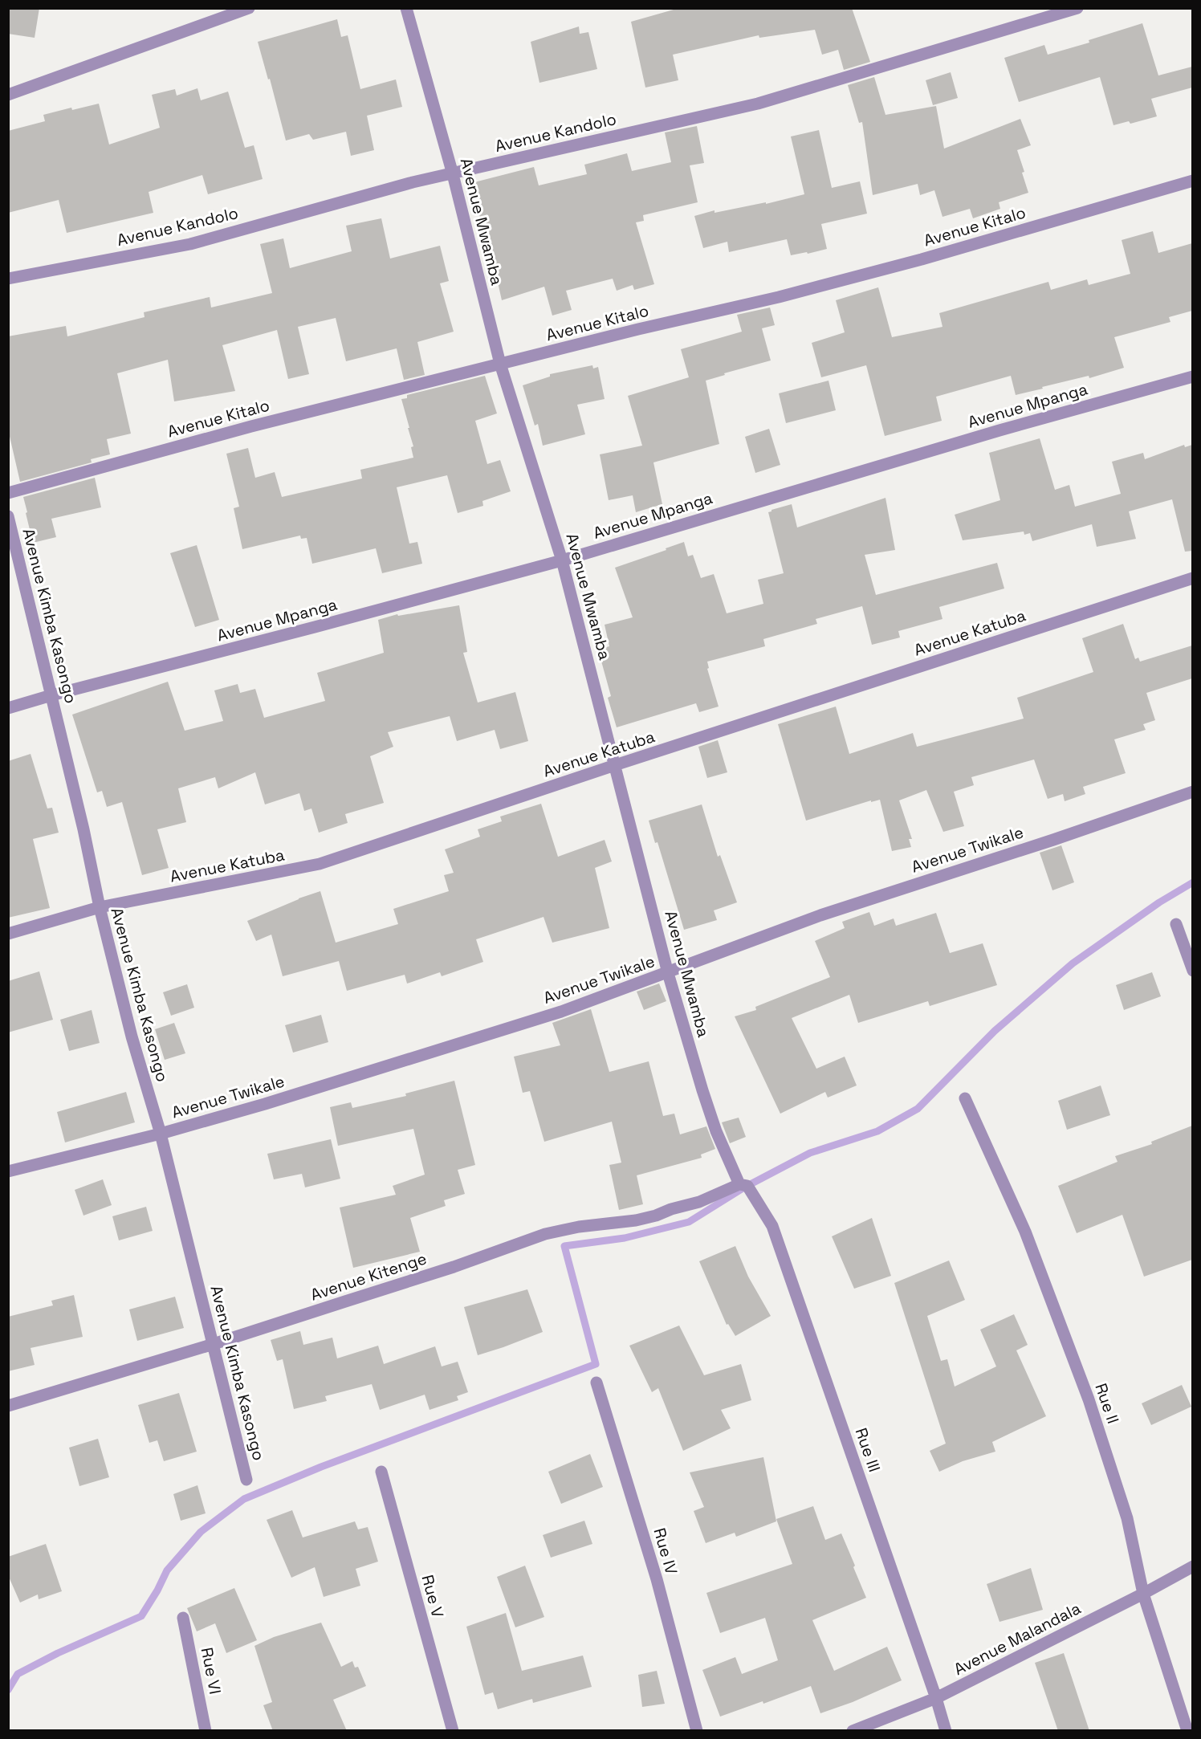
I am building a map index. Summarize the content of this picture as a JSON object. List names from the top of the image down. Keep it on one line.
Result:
{"streets":{"street":["Avenue Kandolo","Avenue Mwamba","Avenue Kitalo","Avenue Mpanga","Avenue Kimba Kasongo","Avenue Katuba","Avenue Twikale","Avenue Kitenge","Rue II","Rue III","Rue IV","Rue V","Avenue Malandala","Rue VI"]},"crossings":[["Avenue Kandolo","Avenue Mwamba"],["Avenue Mwamba","Avenue Kitalo"],["Avenue Mwamba","Avenue Mpanga"],["Avenue Mwamba","Avenue Katuba"],["Avenue Mwamba","Avenue Twikale"],["Avenue Mwamba","Avenue Kitenge"],["Avenue Mwamba","Rue III"],["Avenue Mpanga","Avenue Kimba Kasongo"],["Avenue Kimba Kasongo","Avenue Katuba"],["Avenue Kimba Kasongo","Avenue Twikale"],["Avenue Kimba Kasongo","Avenue Kitenge"],["Avenue Kitenge","Rue III"],["Rue II","Avenue Malandala"],["Rue III","Avenue Malandala"]]}
